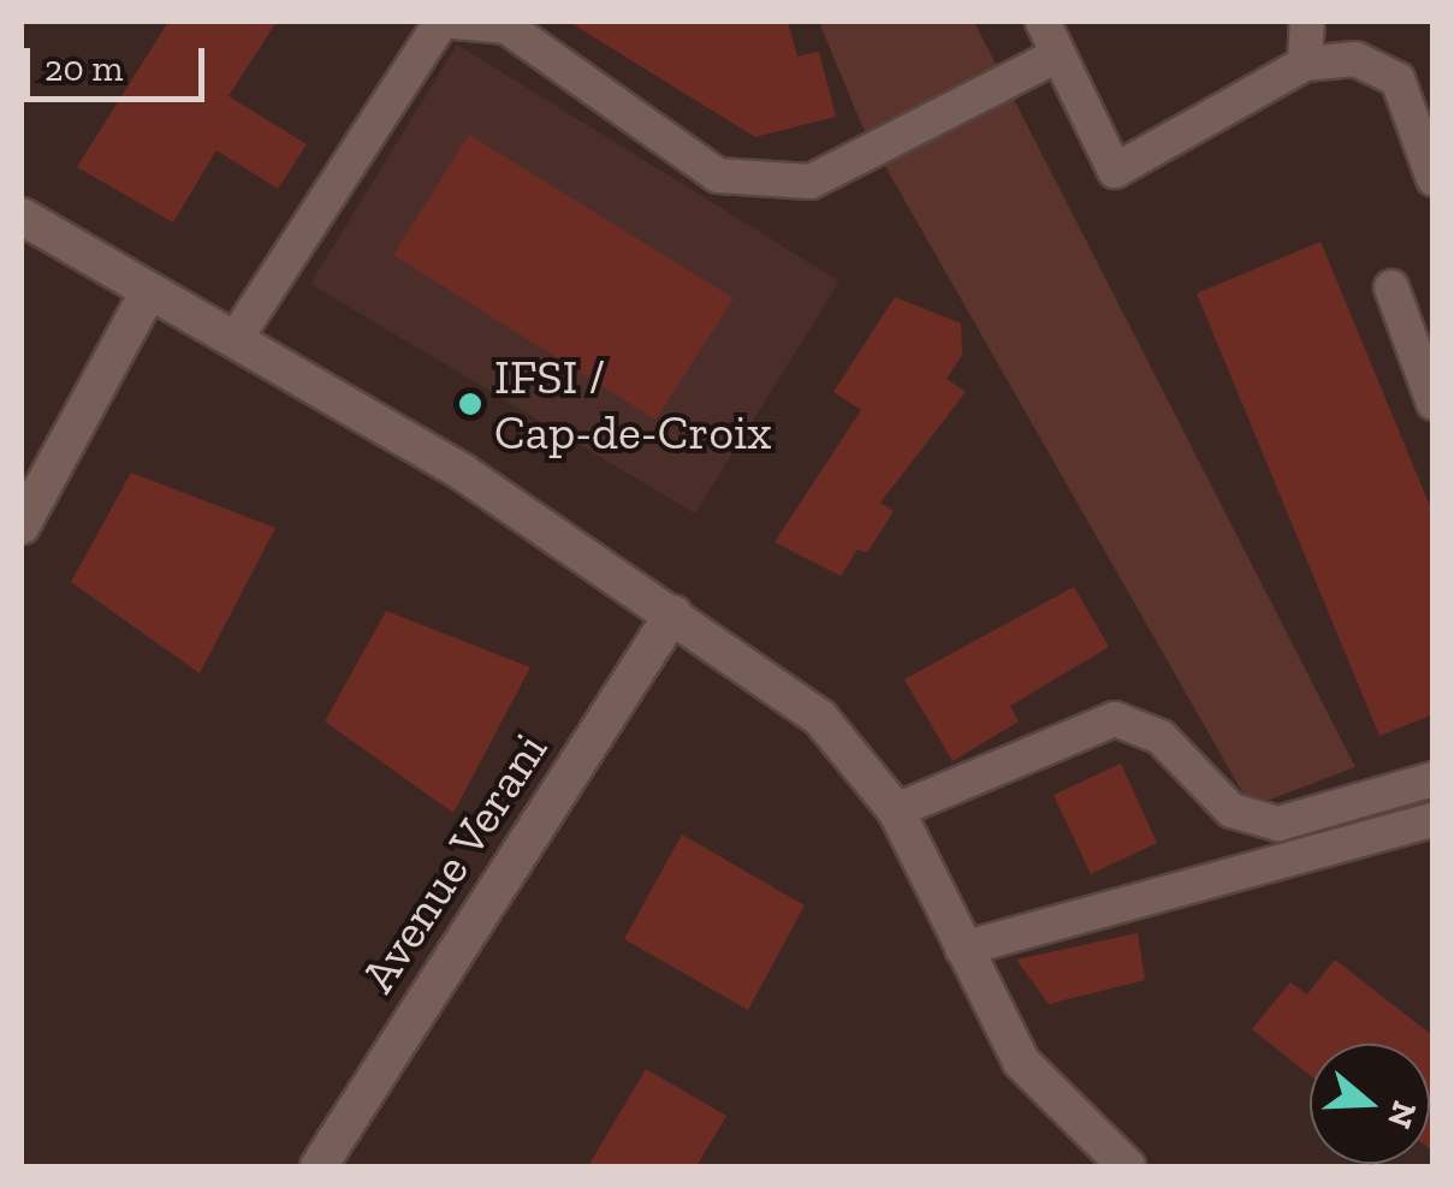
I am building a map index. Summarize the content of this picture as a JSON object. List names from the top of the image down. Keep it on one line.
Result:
{"streets":{"street":["Avenue Verani"]},"places":["IFSI / Cap-de-Croix"],"scale_bar":"20 m","north":"right"}
